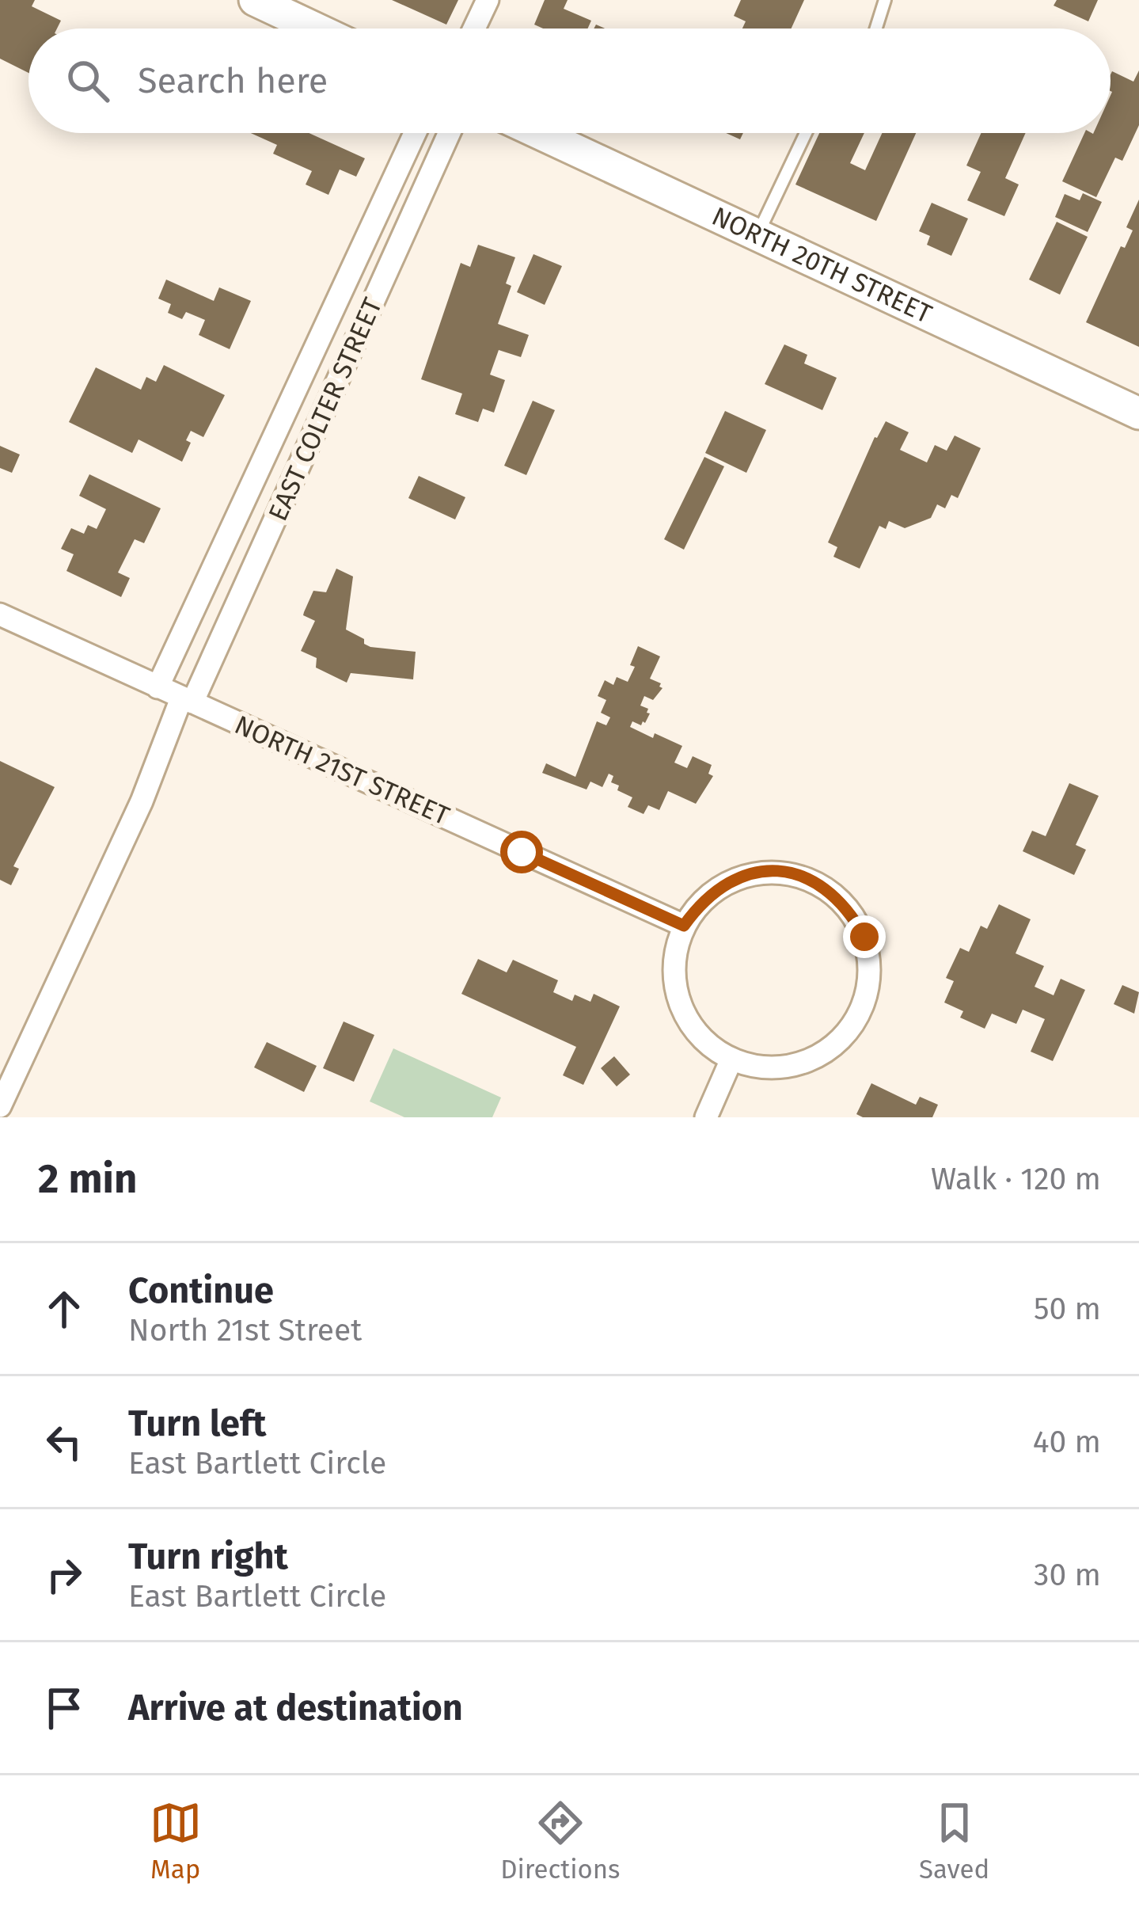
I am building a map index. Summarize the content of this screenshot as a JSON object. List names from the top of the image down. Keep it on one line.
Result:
{"streets":{"street":["NORTH 20TH STREET","EAST COLTER STREET","NORTH 21ST STREET"]},"crossings":[["EAST COLTER STREET","NORTH 21ST STREET"]],"page":{"search":"Search here","heading":["2 min","Walk · 120 m"],"list":[["Continue","North 21st Street","50 m"],["Turn left","East Bartlett Circle","40 m"],["Turn right","East Bartlett Circle","30 m"],"Arrive at destination"],"nav":["Map","Directions","Saved"]}}
